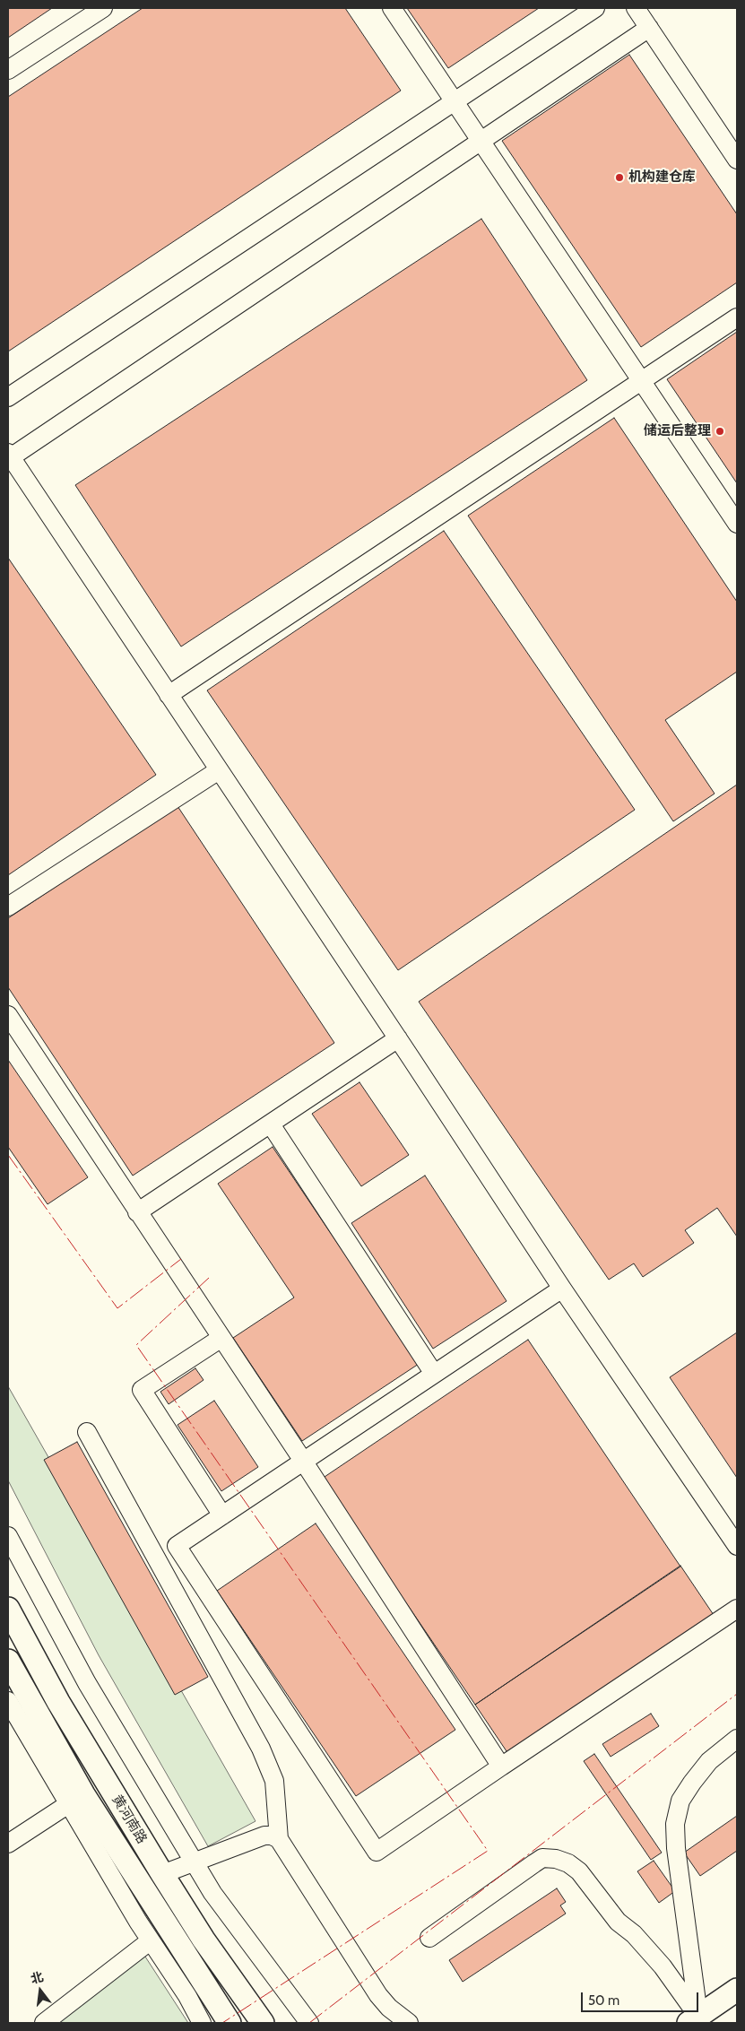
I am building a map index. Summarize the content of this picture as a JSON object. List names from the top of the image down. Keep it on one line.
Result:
{"streets":{"main road":["黄河南路"]},"places":["机构建仓库","储运后整理"],"scale_bar":"50 m","north":"top"}
